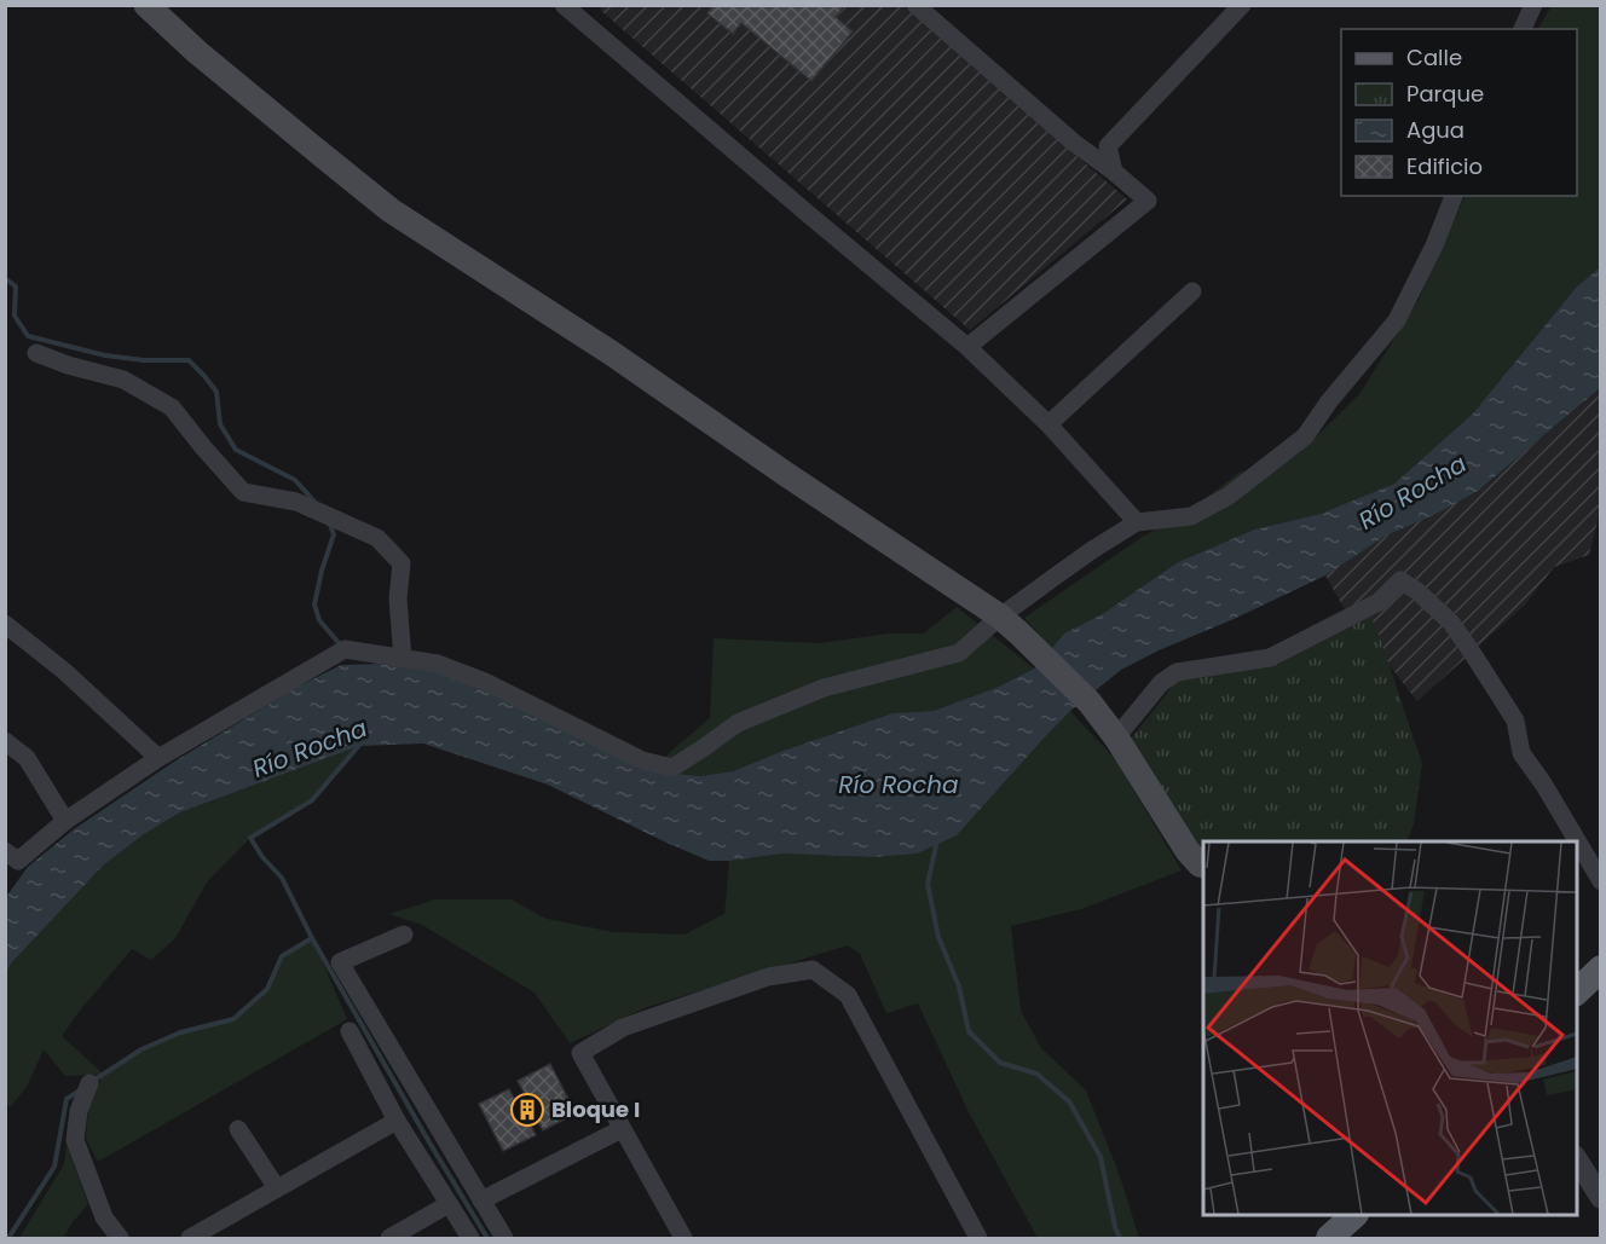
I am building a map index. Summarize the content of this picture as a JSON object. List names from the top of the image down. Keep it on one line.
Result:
{"water":["Río Rocha"],"places":{"building":["Bloque I"]},"legend":["Calle","Parque","Agua","Edificio"]}
